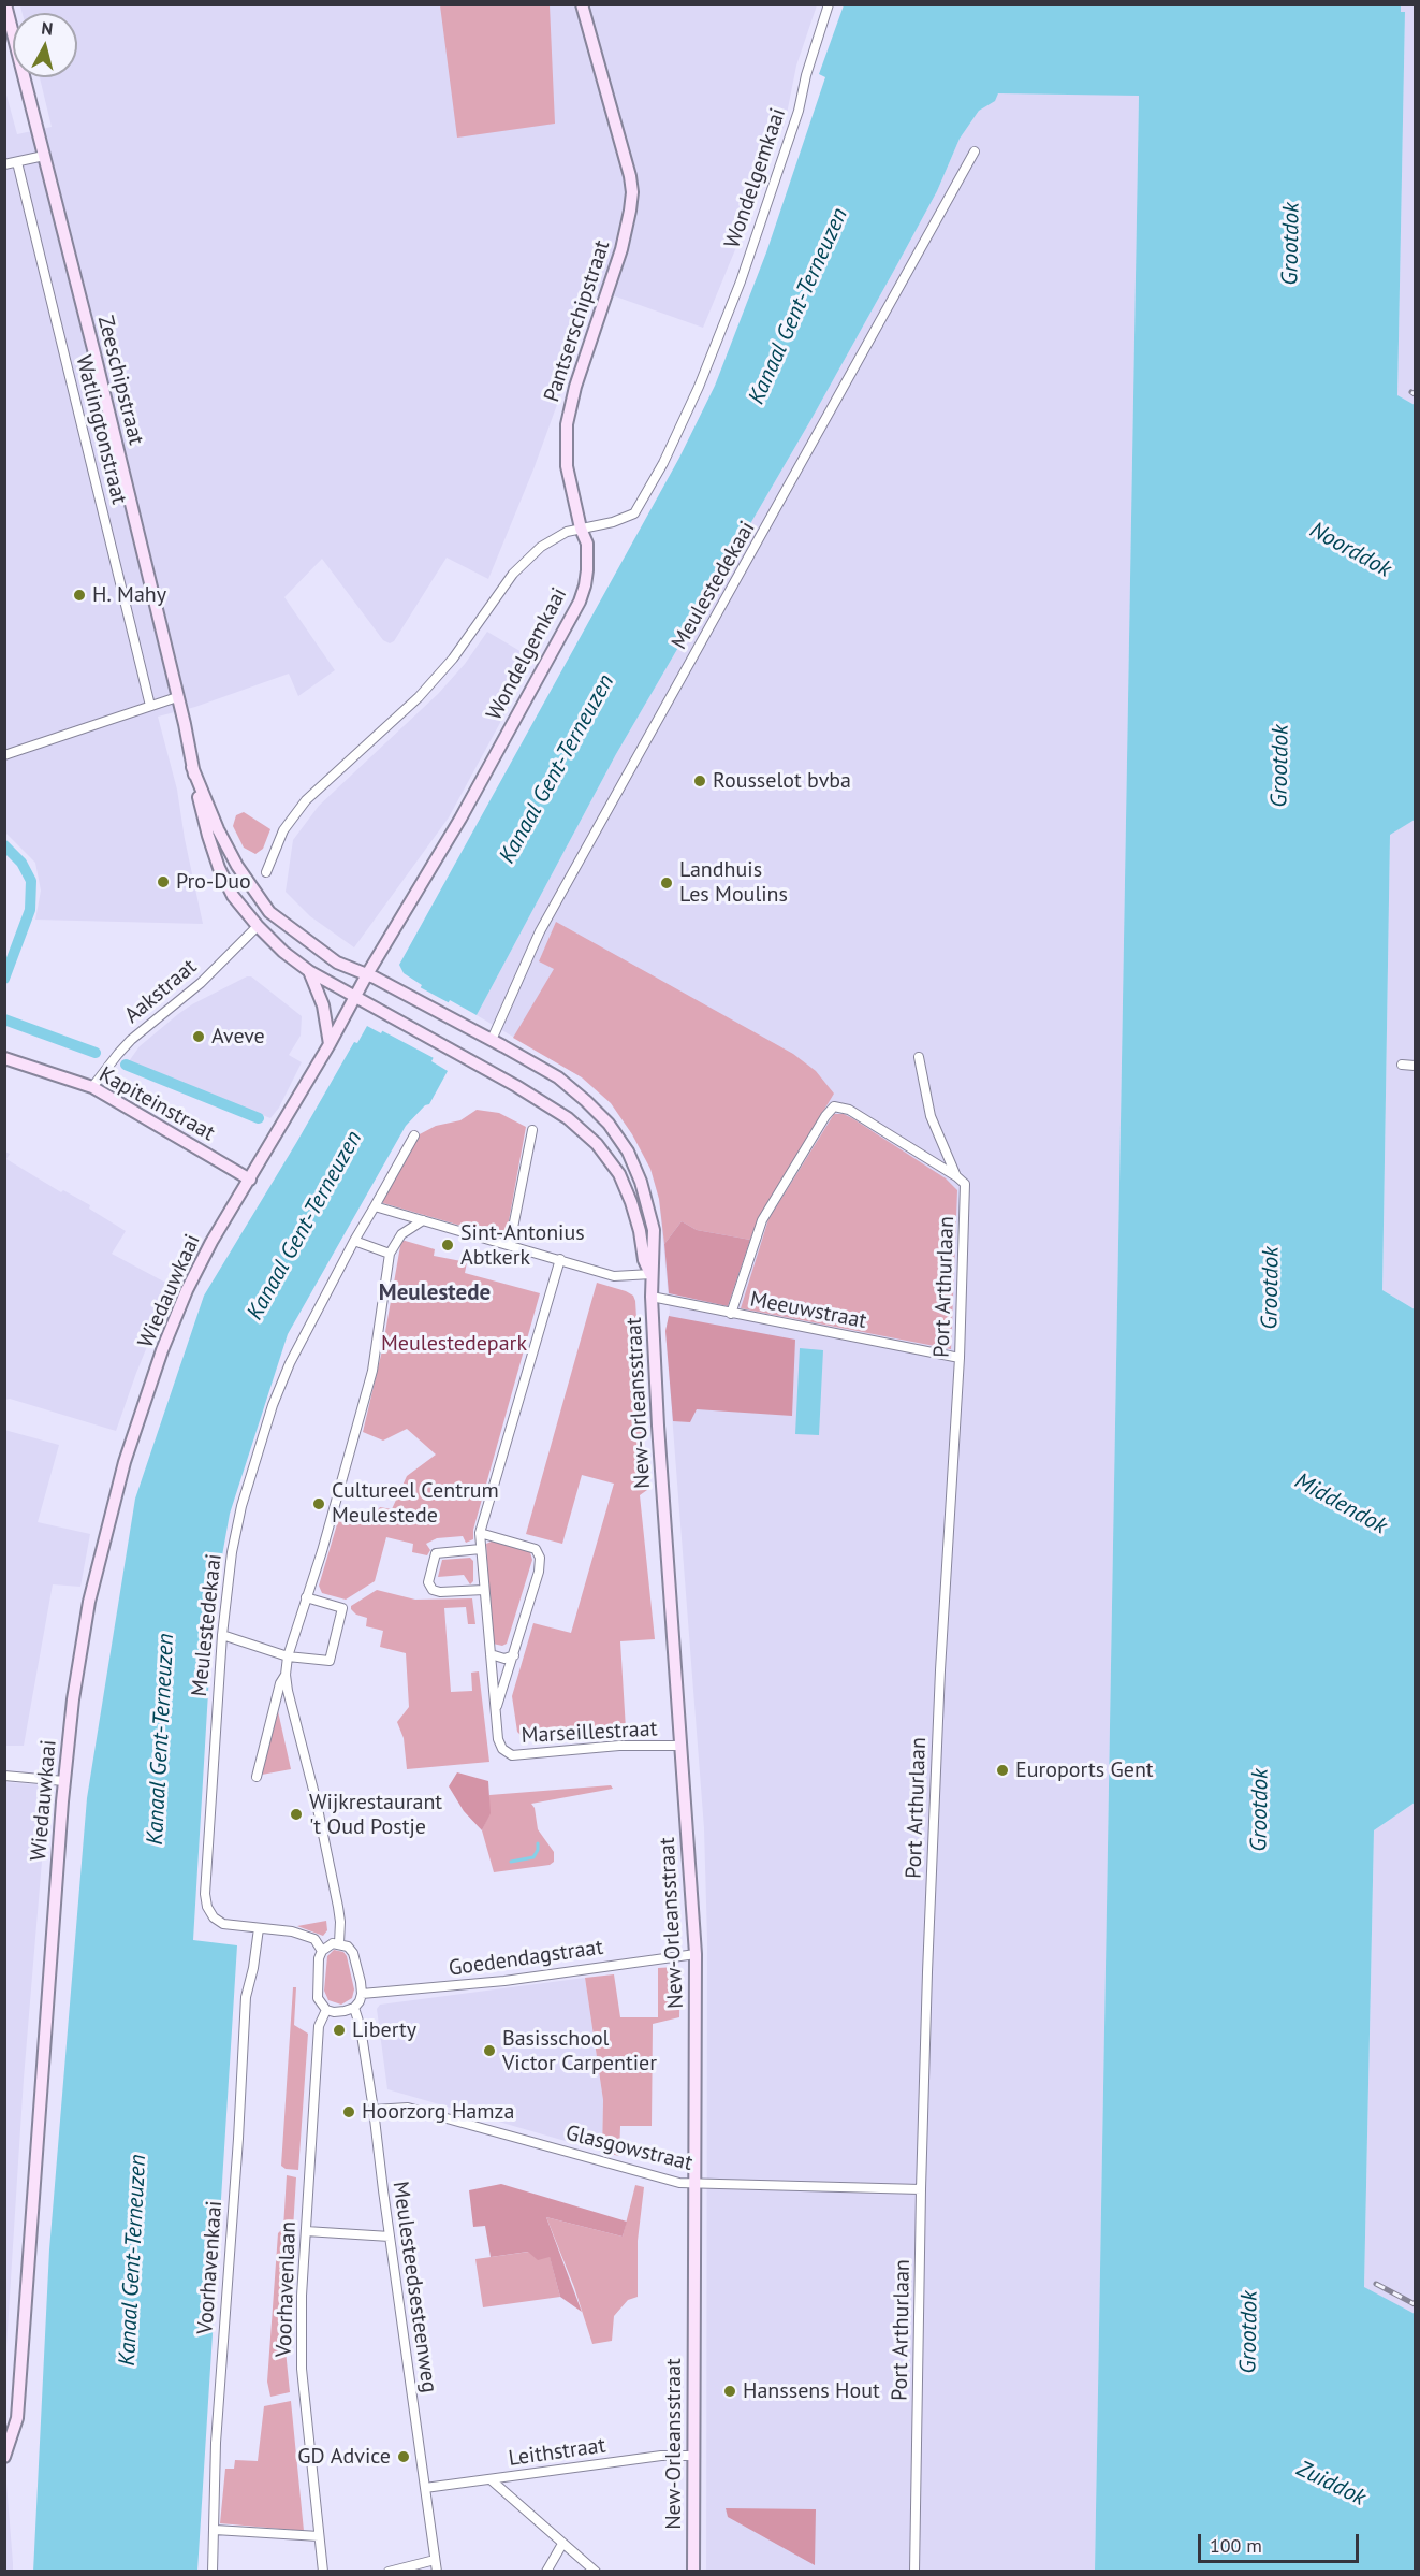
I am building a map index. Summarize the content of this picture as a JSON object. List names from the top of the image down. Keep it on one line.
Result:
{"streets":{"main road":["Wondelgemkaai","Pantserschipstraat","Zeeschipstraat","Kapiteinstraat","Wiedauwkaai","New-Orleansstraat"],"street":["Watlingtonstraat","Meulestedekaai","Aakstraat","Port Arthurlaan","Meeuwstraat","Marseillestraat","Goedendagstraat","Glasgowstraat","Voorhavenkaai","Meulesteedsesteenweg","Voorhavenlaan","Leithstraat"]},"crossings":[["Wondelgemkaai","Pantserschipstraat"],["Wondelgemkaai","Zeeschipstraat"],["Wondelgemkaai","Kapiteinstraat"],["Wondelgemkaai","Wiedauwkaai"],["Wondelgemkaai","New-Orleansstraat"],["Zeeschipstraat","Aakstraat"],["Zeeschipstraat","New-Orleansstraat"],["Meulestedekaai","New-Orleansstraat"],["Meulestedekaai","Goedendagstraat"],["Meulestedekaai","Voorhavenkaai"],["Meulestedekaai","Meulesteedsesteenweg"],["Meulestedekaai","Voorhavenlaan"],["Aakstraat","Kapiteinstraat"],["Kapiteinstraat","Wiedauwkaai"],["Port Arthurlaan","Meeuwstraat"],["Port Arthurlaan","Glasgowstraat"],["Meeuwstraat","New-Orleansstraat"],["New-Orleansstraat","Marseillestraat"],["New-Orleansstraat","Goedendagstraat"],["New-Orleansstraat","Glasgowstraat"],["New-Orleansstraat","Leithstraat"],["Goedendagstraat","Meulesteedsesteenweg"],["Goedendagstraat","Voorhavenlaan"],["Glasgowstraat","Meulesteedsesteenweg"],["Meulesteedsesteenweg","Voorhavenlaan"],["Meulesteedsesteenweg","Leithstraat"]],"districts":["Meulestede"],"water":["Grootdok","Kanaal Gent-Terneuzen","Noorddok","Middendok","Zuiddok"],"parks":["Meulestedepark"],"places":["H. Mahy","Rousselot bvba","Pro-Duo","Landhuis Les Moulins","Aveve","Sint-Antonius Abtkerk","Cultureel Centrum Meulestede","Euroports Gent","Wijkrestaurant 't Oud Postje","Liberty","Basisschool Victor Carpentier","Hoorzorg Hamza","Hanssens Hout","GD Advice"],"scale_bar":"100 m","north":"top"}
